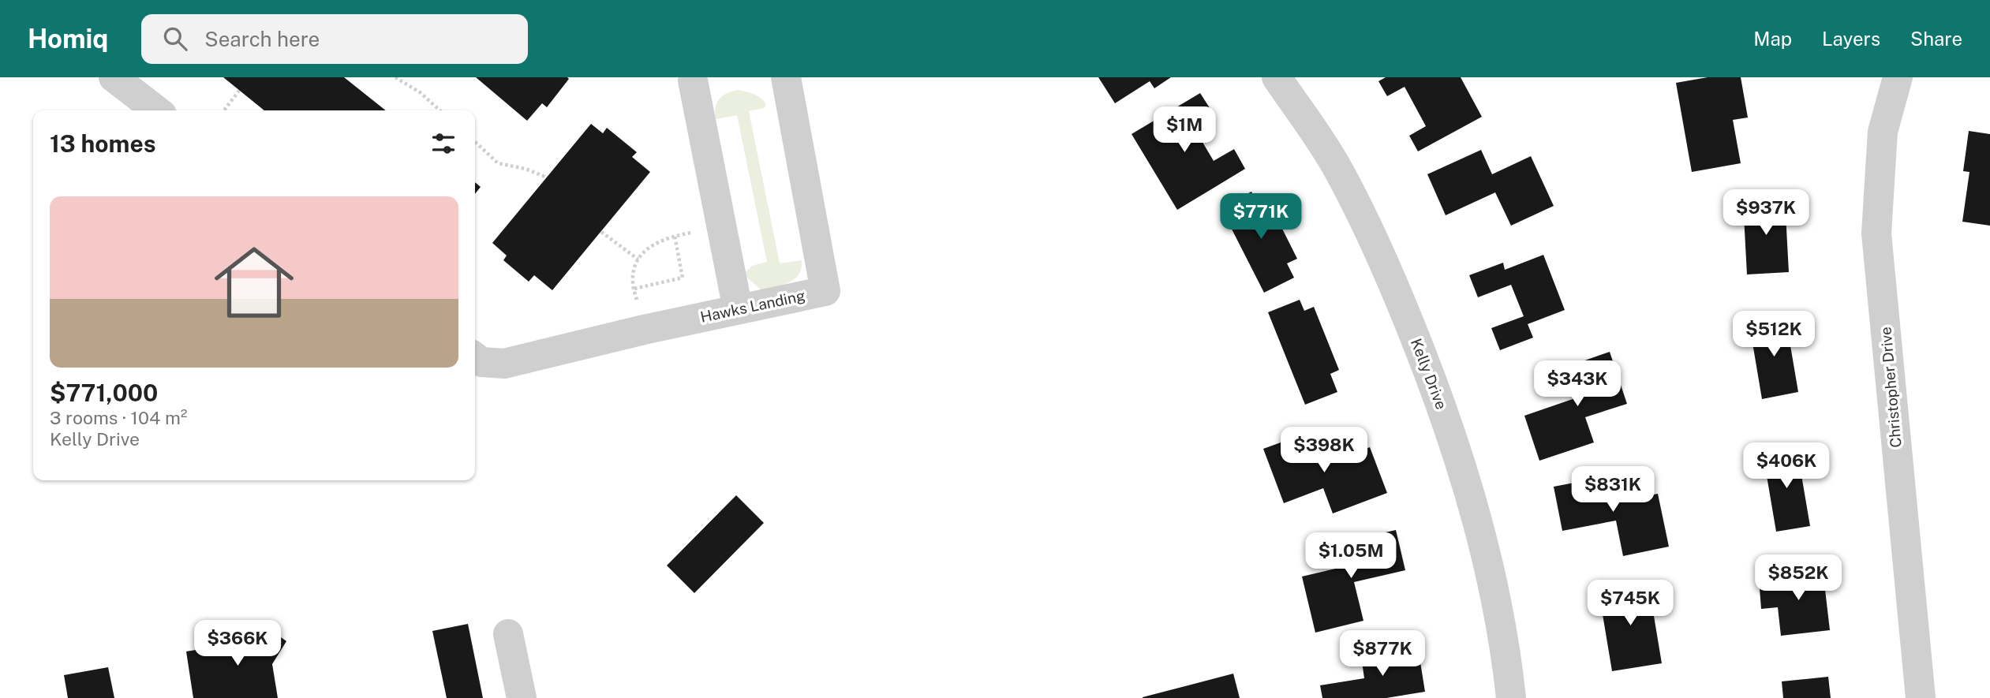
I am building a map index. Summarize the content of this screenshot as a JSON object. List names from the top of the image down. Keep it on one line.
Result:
{"streets":{"street":["Hawks Landing","Kelly Drive","Christopher Drive"]},"page":{"header":"Homiq","search":"Search here","nav":["Map","Layers","Share"],"price":["$1M","$937K","$771K","$512K","$343K","$398K","$406K","$831K","$1.05M","$852K","$745K","$366K","$877K"],"heading":"13 homes","list":[{"name":"$771,000","note":"3 rooms · 104 m² · Kelly Drive"}]}}
